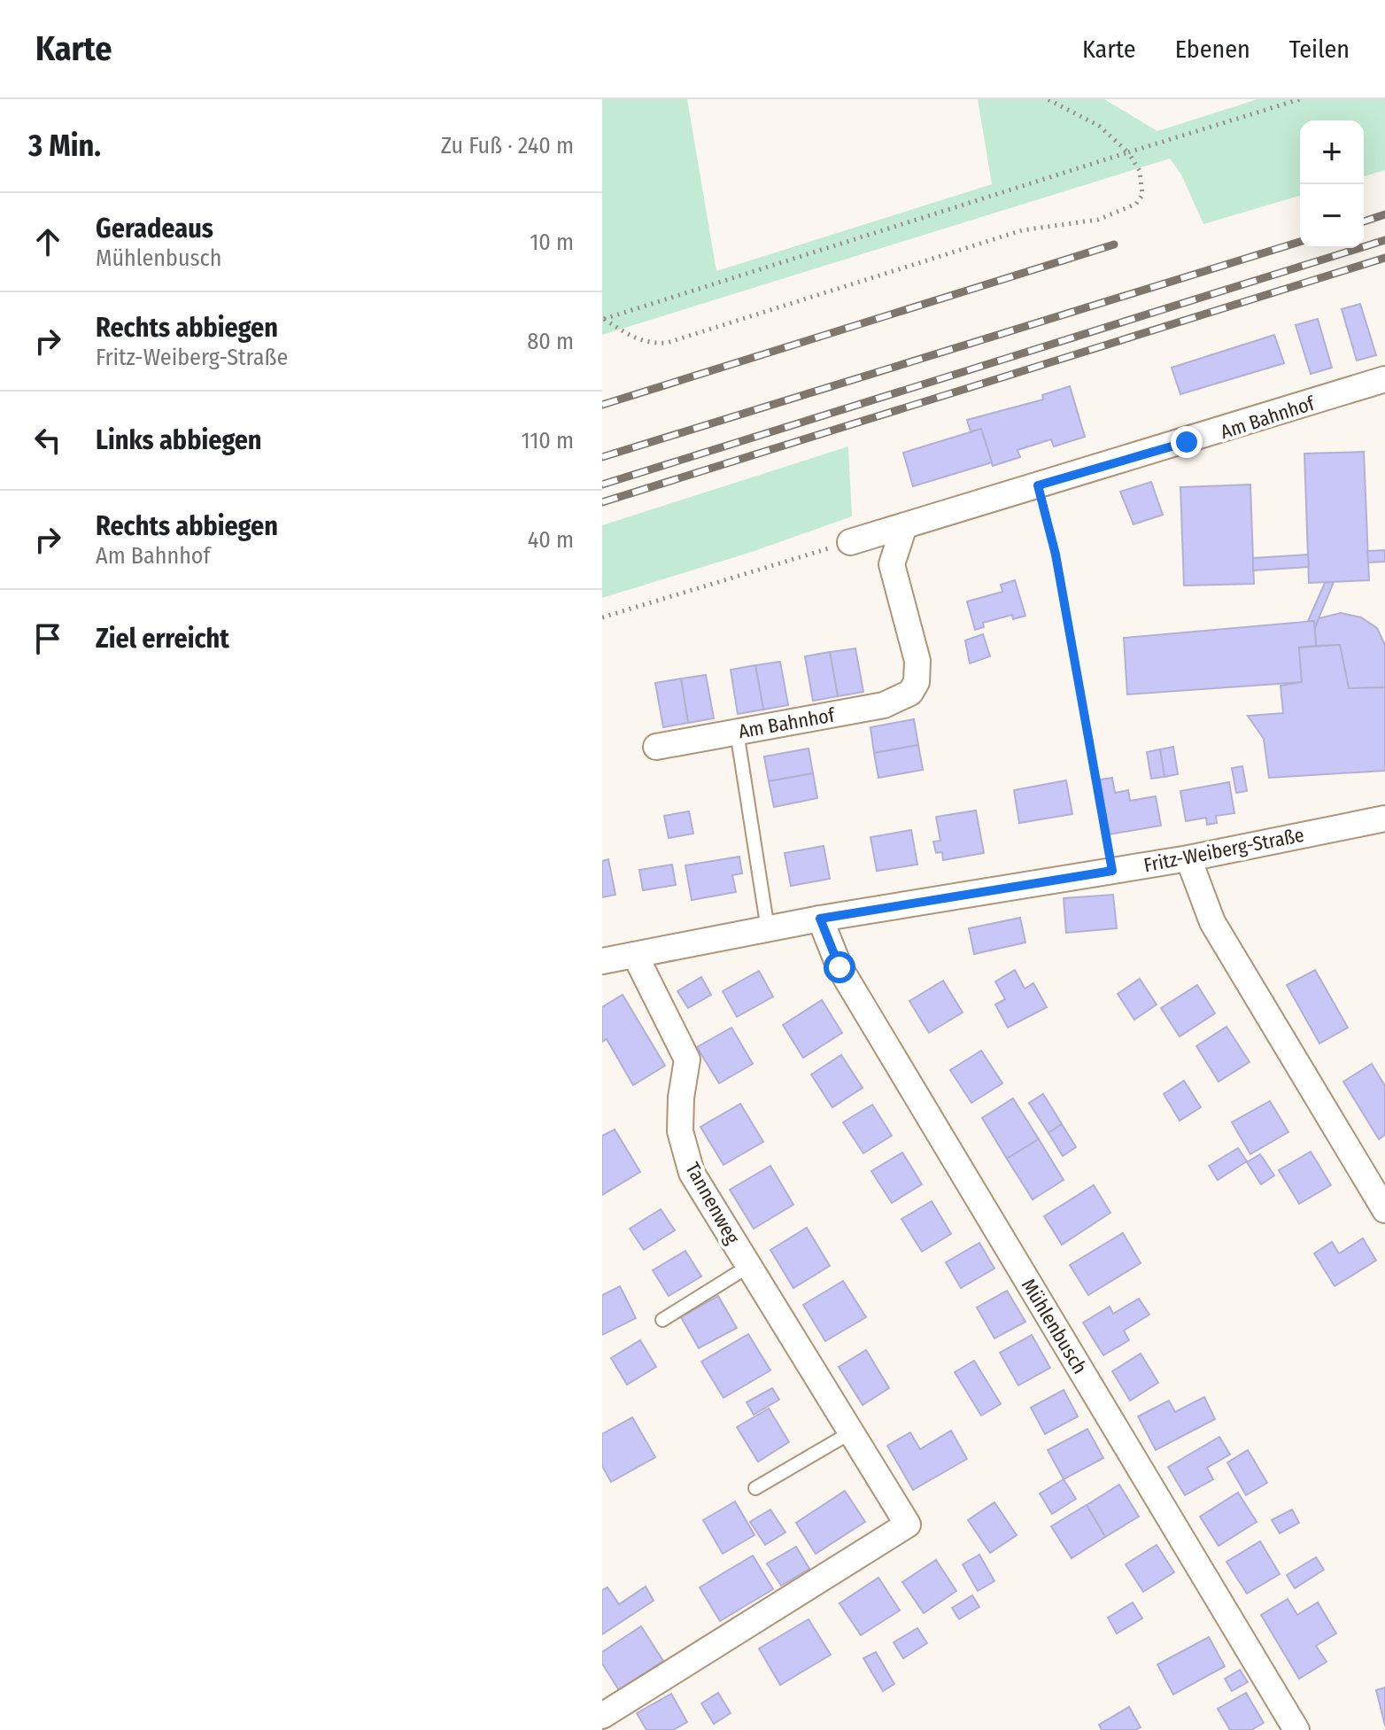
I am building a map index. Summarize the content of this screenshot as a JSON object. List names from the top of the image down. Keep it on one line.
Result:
{"streets":{"street":["Am Bahnhof","Fritz-Weiberg-Straße","Tannenweg","Mühlenbusch"]},"crossings":[["Fritz-Weiberg-Straße","Tannenweg"],["Fritz-Weiberg-Straße","Mühlenbusch"]],"page":{"header":"Karte","nav":["Karte","Ebenen","Teilen"],"heading":["3 Min.","Zu Fuß · 240 m"],"map_buttons":["+","−"],"list":[["Geradeaus","Mühlenbusch","10 m"],["Rechts abbiegen","Fritz-Weiberg-Straße","80 m"],["Links abbiegen","110 m"],["Rechts abbiegen","Am Bahnhof","40 m"],"Ziel erreicht"]}}
